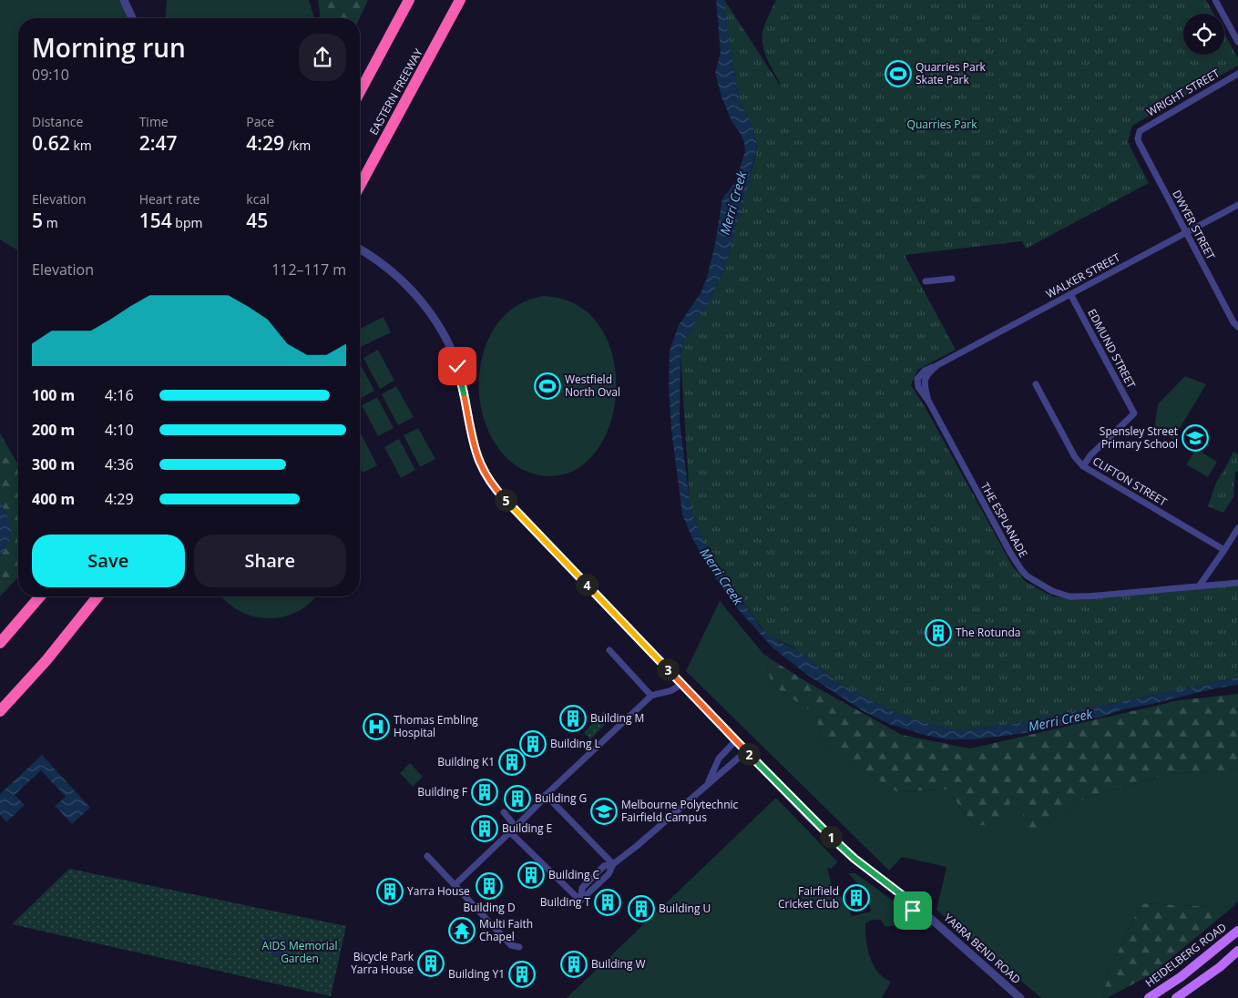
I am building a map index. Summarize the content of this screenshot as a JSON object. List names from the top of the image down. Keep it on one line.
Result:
{"streets":{"highway":["EASTERN FREEWAY"],"main road":["HEIDELBERG ROAD"],"street":["WRIGHT STREET","DWYER STREET","WALKER STREET","EDMUND STREET","CLIFTON STREET","THE ESPLANADE","YARRA BEND ROAD"]},"crossings":[["WRIGHT STREET","DWYER STREET"],["DWYER STREET","WALKER STREET"],["WALKER STREET","EDMUND STREET"],["WALKER STREET","THE ESPLANADE"],["EDMUND STREET","CLIFTON STREET"]],"water":["Merri Creek"],"parks":["Quarries Park","AIDS Memorial Garden"],"places":{"sports":["Quarries Park Skate Park","Westfield North Oval"],"school or university":["Spensley Street Primary School","Melbourne Polytechnic Fairfield Campus"],"building":["The Rotunda","Building M","Building L","Building K1","Building F","Building G","Building E","Building C","Building D","Yarra House","Fairfield Cricket Club","Building T","Building U","Bicycle Park Yarra House","Building W","Building Y1"],"hospital":["Thomas Embling Hospital"],"temple":["Multi Faith Chapel"]},"page":{"heading":["Morning run","09:10"],"stats":[["Distance","0.62 km"],["Time","2:47"],["Pace","4:29 /km"],["Elevation","5 m"],["Heart rate","154 bpm"],["kcal","45"]],"chart":["Elevation","112–117 m"],"list":[{"name":"100 m","note":"4:16"},{"name":"200 m","note":"4:10"},{"name":"300 m","note":"4:36"},{"name":"400 m","note":"4:29"}],"pins":["5","4","3","2","1"],"buttons":["Save","Share"]}}
